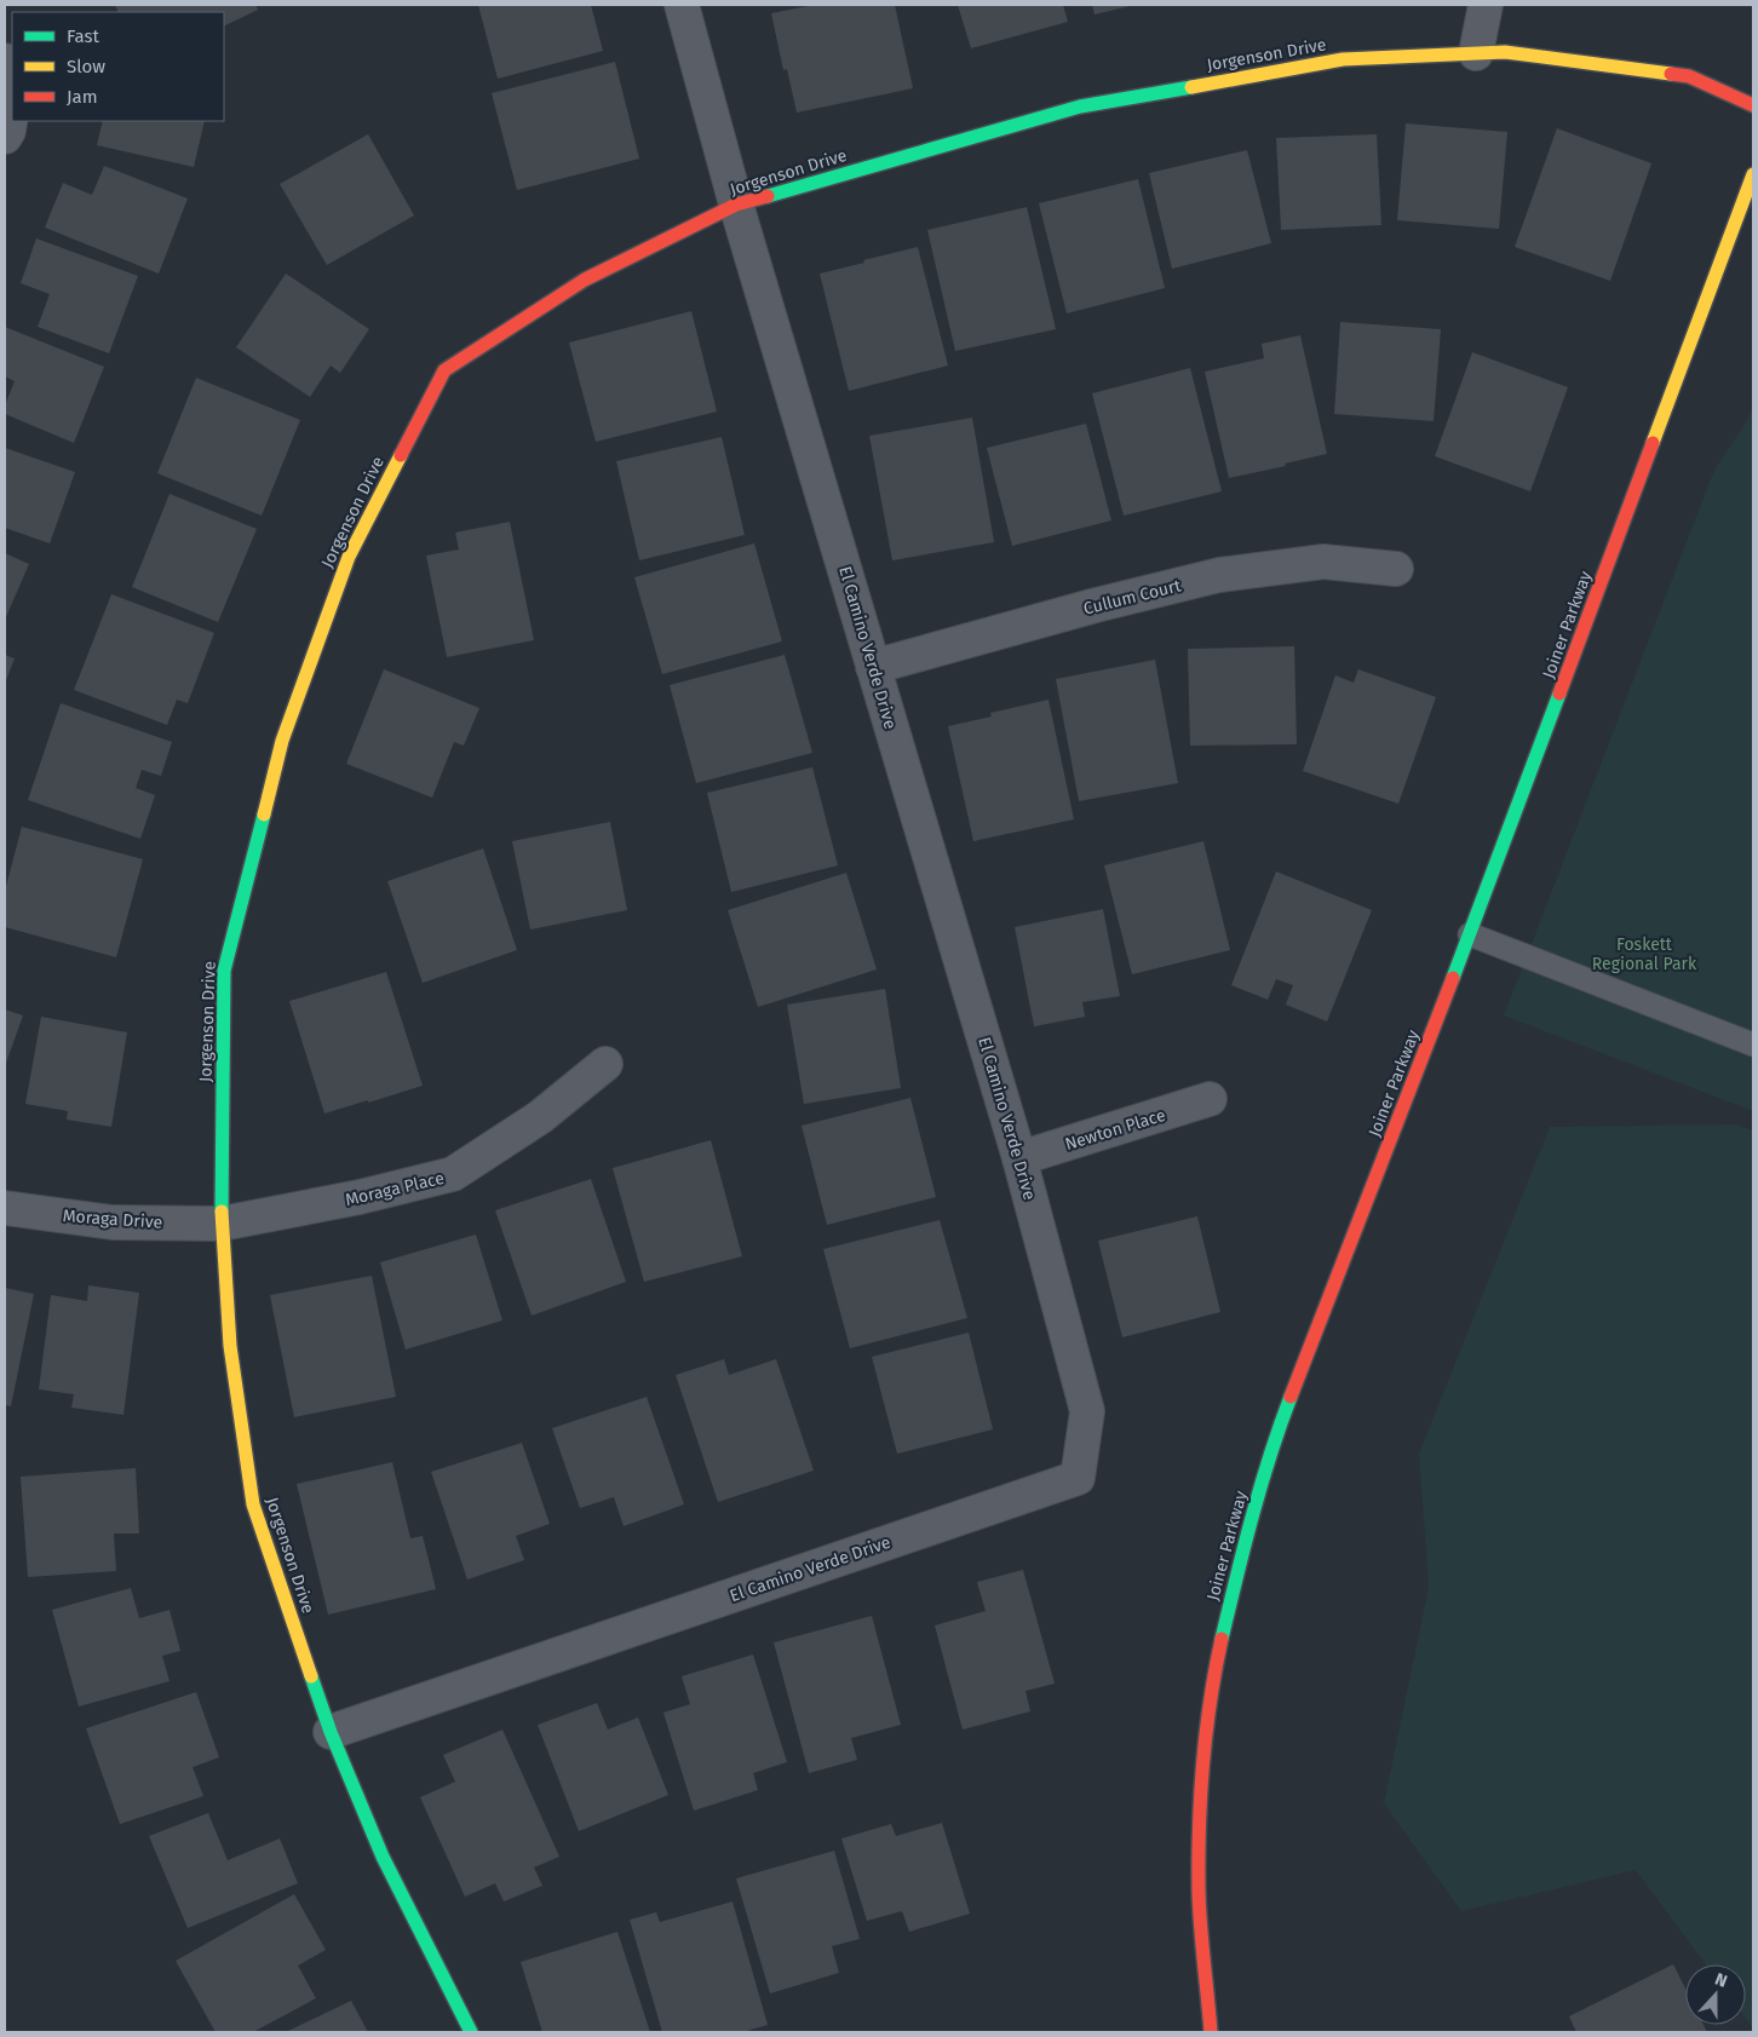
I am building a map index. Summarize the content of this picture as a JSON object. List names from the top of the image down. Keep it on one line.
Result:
{"streets":{"street":["Jorgenson Drive","Cullum Court","Joiner Parkway","El Camino Verde Drive","Newton Place","Moraga Place","Moraga Drive"]},"crossings":[["Jorgenson Drive","El Camino Verde Drive"],["Jorgenson Drive","Moraga Place"],["Jorgenson Drive","Moraga Drive"],["Cullum Court","El Camino Verde Drive"],["El Camino Verde Drive","Newton Place"],["Moraga Place","Moraga Drive"]],"parks":["Foskett Regional Park"],"legend":["Fast","Slow","Jam"],"north":"top"}
